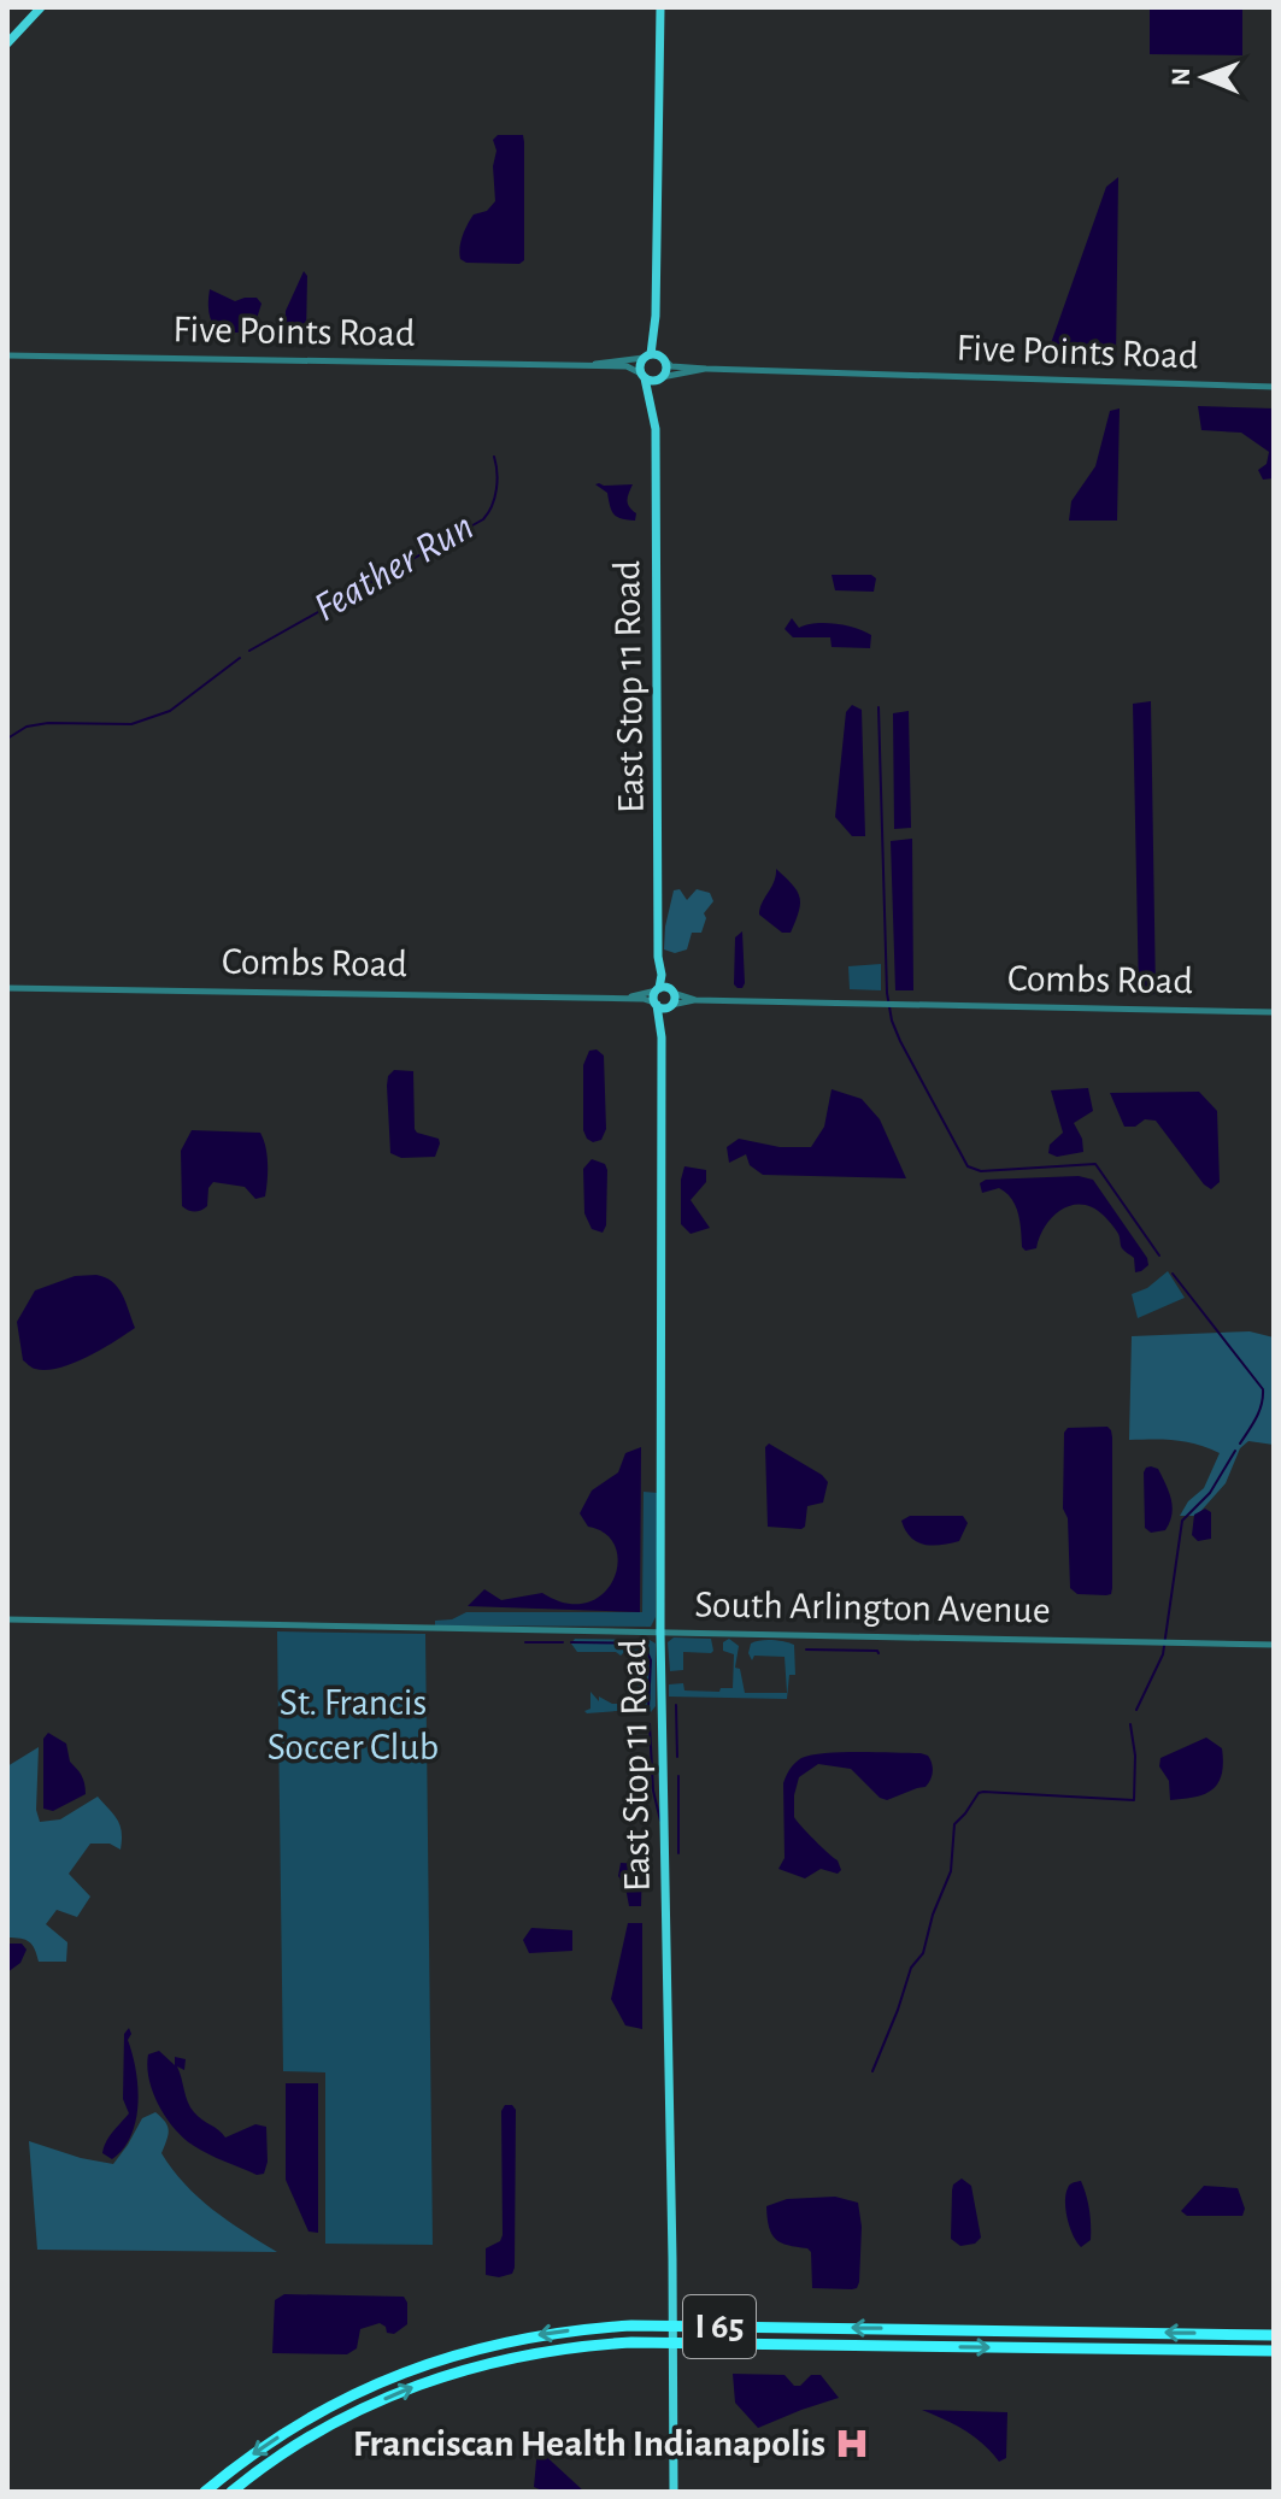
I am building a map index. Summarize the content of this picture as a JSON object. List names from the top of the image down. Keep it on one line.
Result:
{"streets":{"highway":["I 65"],"main road":["East Stop 11 Road"],"street":["Five Points Road","Combs Road","South Arlington Avenue"]},"crossings":[["Five Points Road","East Stop 11 Road"],["East Stop 11 Road","Combs Road"],["East Stop 11 Road","South Arlington Avenue"]],"water":["Feather Run"],"parks":["St. Francis Soccer Club"],"places":{"hospital":["Franciscan Health Indianapolis"]},"north":"left"}
